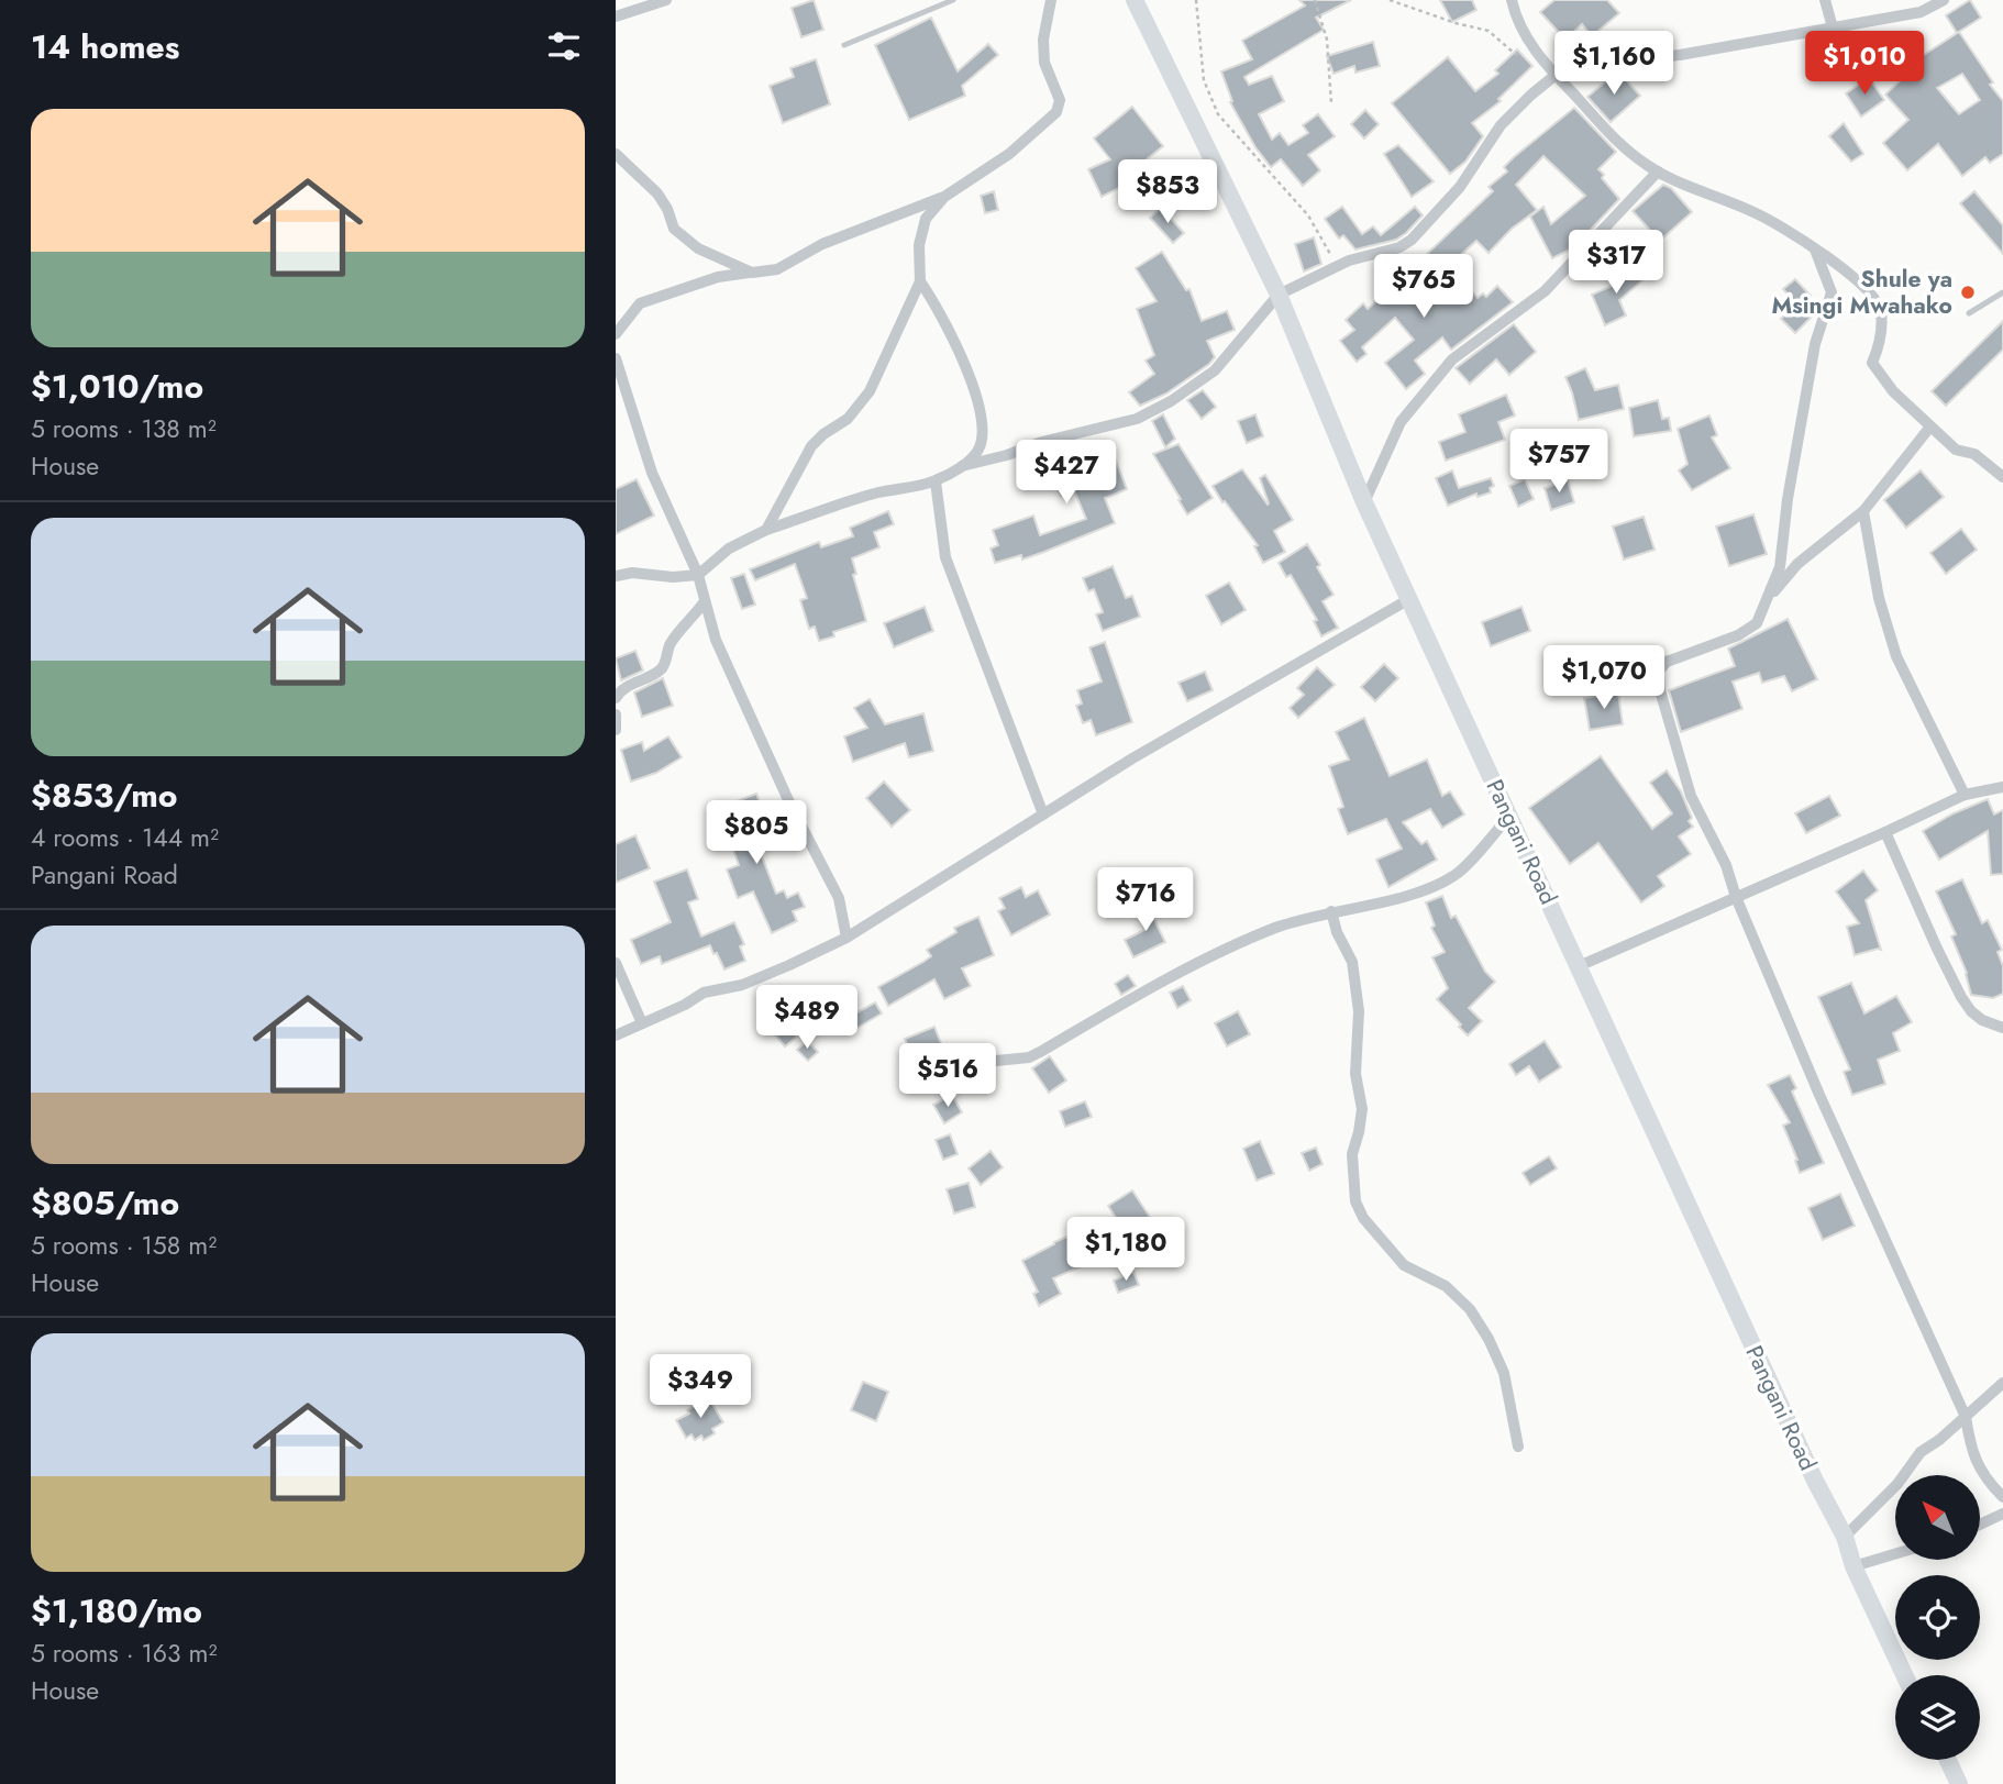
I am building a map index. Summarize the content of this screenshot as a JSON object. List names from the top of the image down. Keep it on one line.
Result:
{"streets":{"main road":["Pangani Road"]},"places":["Shule ya Msingi Mwahako"],"north":"top left","page":{"heading":"14 homes","price":["$1,160","$1,010","$853","$317","$765","$757","$427","$1,070","$805","$716","$489","$516","$1,180","$349"],"list":[{"name":"$1,010/mo","note":"5 rooms · 138 m² · House"},{"name":"$853/mo","note":"4 rooms · 144 m² · Pangani Road"},{"name":"$805/mo","note":"5 rooms · 158 m² · House"},{"name":"$1,180/mo","note":"5 rooms · 163 m² · House"}]}}
